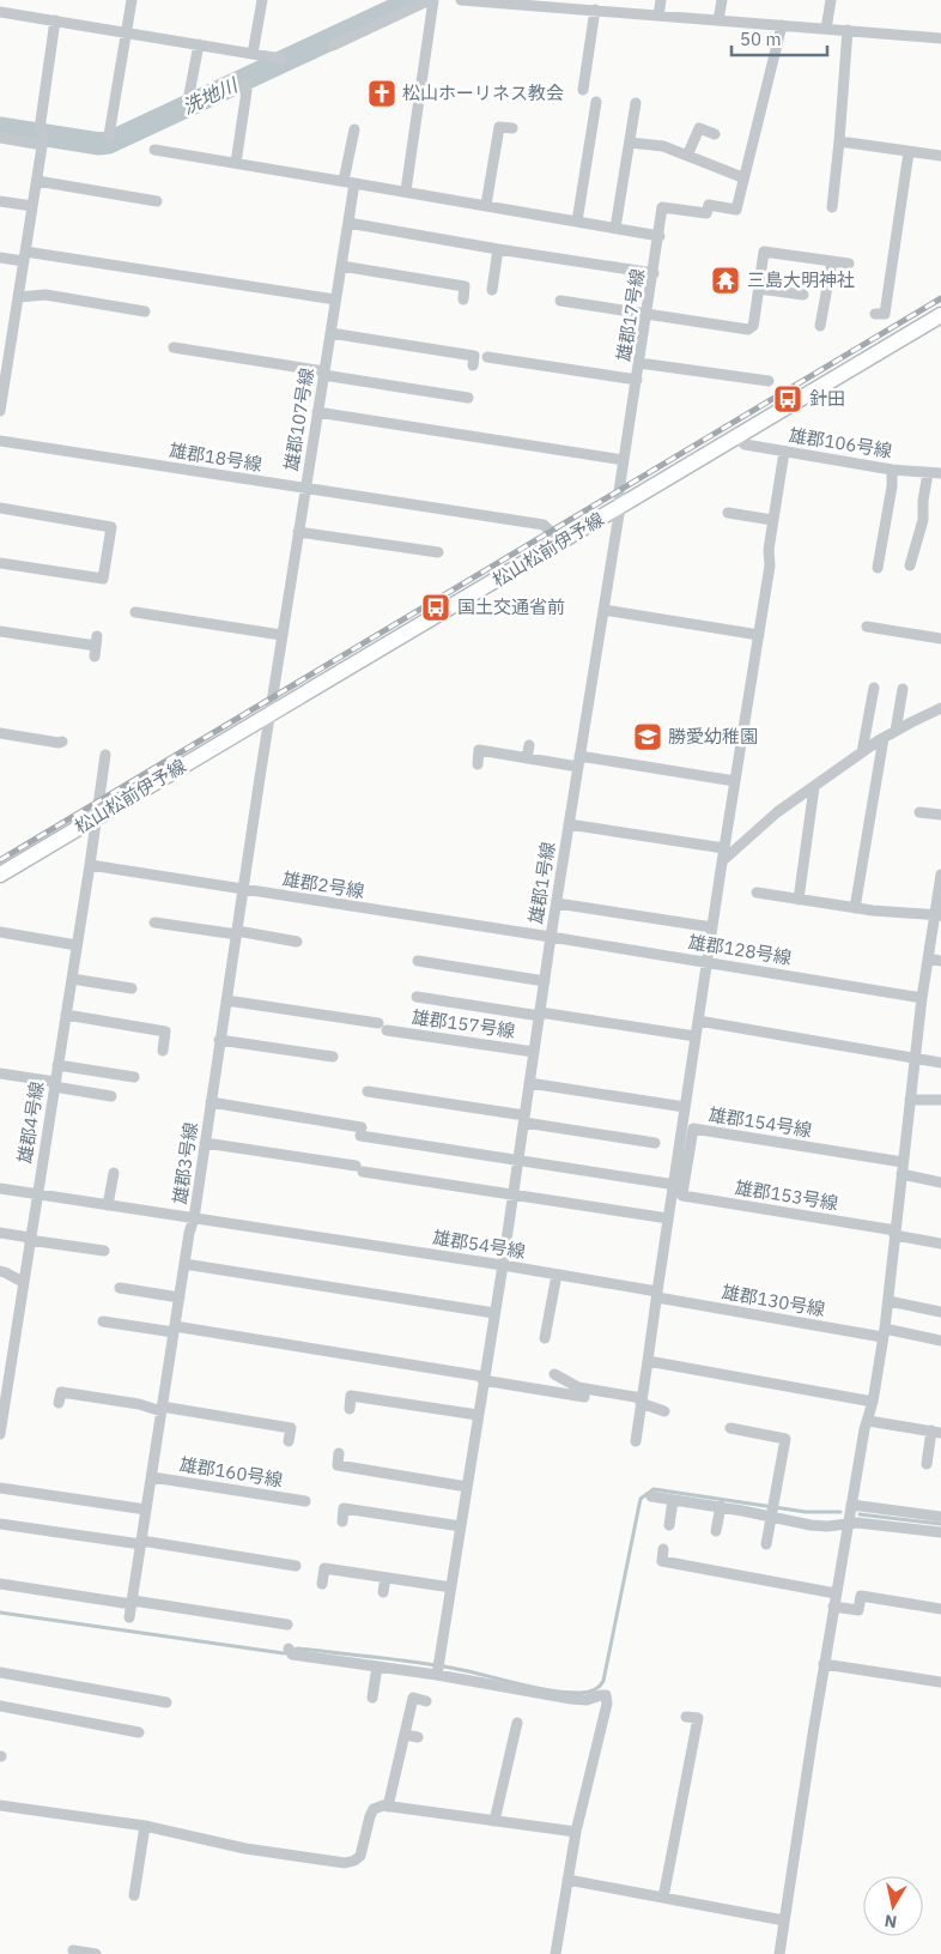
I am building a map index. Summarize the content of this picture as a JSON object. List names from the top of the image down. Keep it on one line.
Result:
{"streets":{"main road":["松山松前伊予線"],"street":["雄郡17号線","雄郡107号線","雄郡106号線","雄郡18号線","雄郡1号線","雄郡2号線","雄郡128号線","雄郡157号線","雄郡4号線","雄郡154号線","雄郡3号線","雄郡153号線","雄郡54号線","雄郡130号線","雄郡160号線"]},"crossings":[["雄郡17号線","松山松前伊予線"],["雄郡17号線","雄郡1号線"],["雄郡107号線","雄郡18号線"],["雄郡107号線","松山松前伊予線"],["雄郡107号線","雄郡3号線"],["雄郡106号線","松山松前伊予線"],["雄郡18号線","松山松前伊予線"],["松山松前伊予線","雄郡1号線"],["松山松前伊予線","雄郡4号線"],["松山松前伊予線","雄郡3号線"],["雄郡1号線","雄郡2号線"],["雄郡1号線","雄郡128号線"],["雄郡1号線","雄郡157号線"],["雄郡1号線","雄郡54号線"],["雄郡2号線","雄郡128号線"],["雄郡2号線","雄郡4号線"],["雄郡2号線","雄郡3号線"],["雄郡157号線","雄郡3号線"],["雄郡4号線","雄郡54号線"],["雄郡154号線","雄郡153号線"],["雄郡3号線","雄郡54号線"],["雄郡3号線","雄郡160号線"],["雄郡54号線","雄郡130号線"]],"water":["洗地川"],"places":{"church":["松山ホーリネス教会"],"temple":["三島大明神社"],"bus stop":["針田","国土交通省前"],"school or university":["勝愛幼稚園"]},"scale_bar":"50 m","north":"bottom"}
